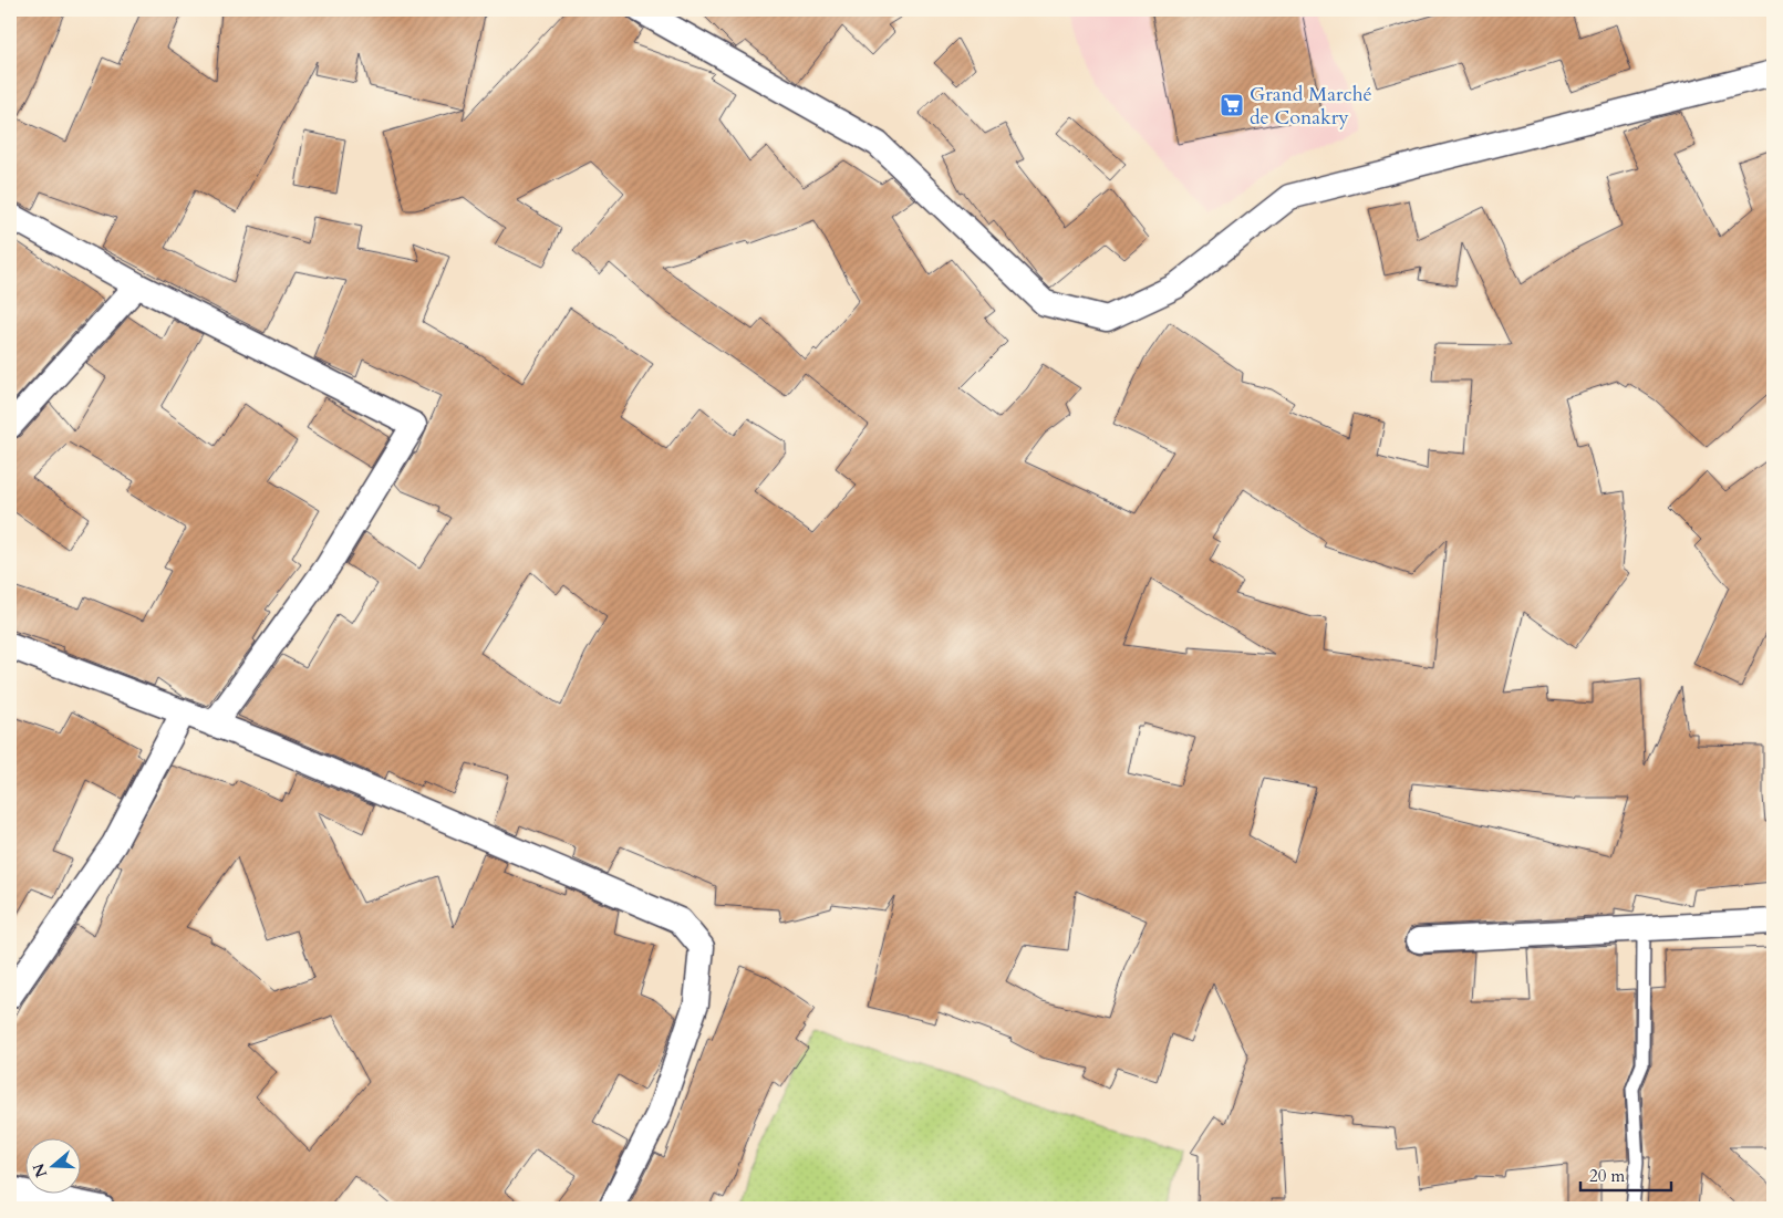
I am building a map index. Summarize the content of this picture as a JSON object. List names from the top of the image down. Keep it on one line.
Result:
{"places":{"supermarket":["Grand Marché de Conakry"]},"scale_bar":"20 m","north":"left"}
